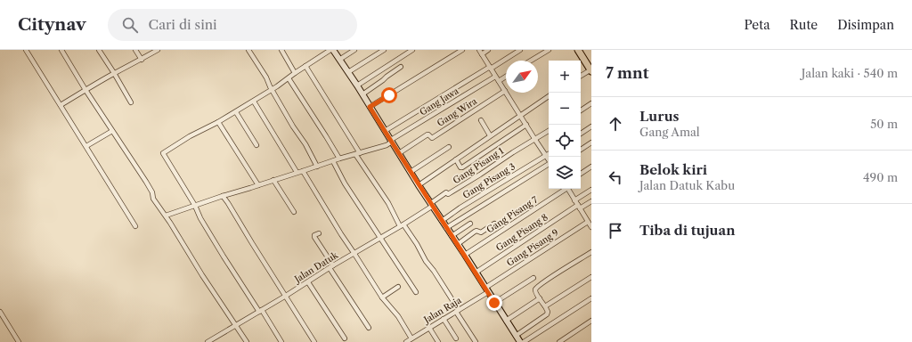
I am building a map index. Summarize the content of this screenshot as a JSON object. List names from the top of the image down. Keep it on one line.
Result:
{"streets":{"street":["Gang Jawa","Gang Wira","Gang Pisang 1","Gang Pisang 3","Gang Pisang 7","Gang Pisang 8","Gang Pisang 9","Jalan Datuk","Jalan Raja"]},"crossings":[["Gang Pisang 1","Jalan Datuk"],["Gang Pisang 9","Jalan Raja"]],"north":"top right","page":{"header":"Citynav","search":"Cari di sini","nav":["Peta","Rute","Disimpan"],"heading":["7 mnt","Jalan kaki · 540 m"],"map_buttons":["+","−"],"list":[["Lurus","Gang Amal","50 m"],["Belok kiri","Jalan Datuk Kabu","490 m"],"Tiba di tujuan"]}}
